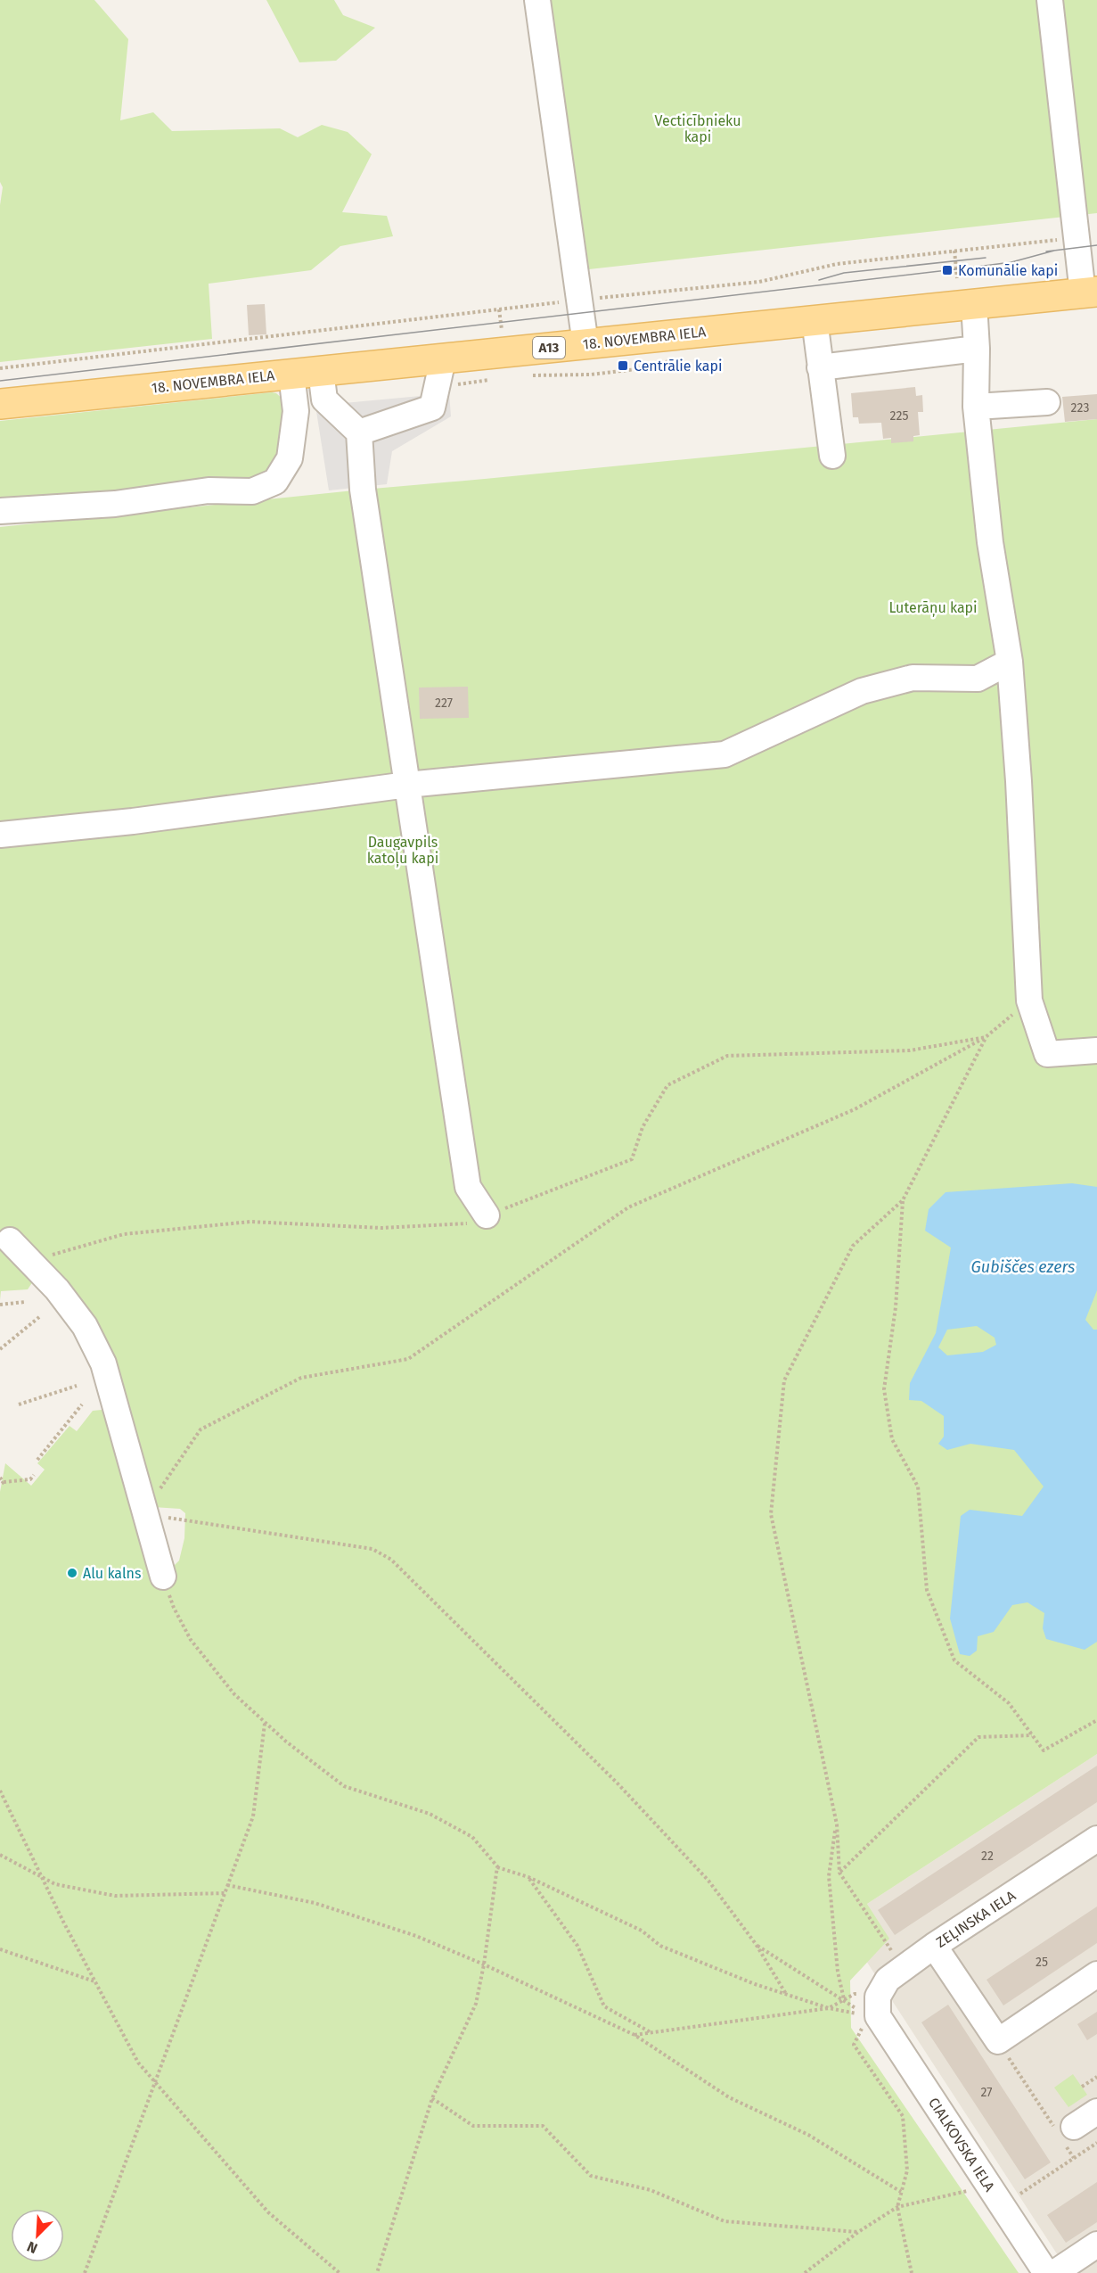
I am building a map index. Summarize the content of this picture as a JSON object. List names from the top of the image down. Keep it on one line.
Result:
{"streets":{"main road":["18. NOVEMBRA IELA","A13"],"street":["ZEĻINSKA IELA","CIALKOVSKA IELA"]},"crossings":[["ZEĻINSKA IELA","CIALKOVSKA IELA"]],"water":["Gubiščes ezers"],"parks":["Vecticībnieku kapi","Luterāņu kapi","Daugavpils katoļu kapi"],"places":{"transit":["Komunālie kapi","Centrālie kapi"],"other":["Alu kalns"]},"house_numbers":["223","225","227","22","25","27"],"north":"bottom left"}
